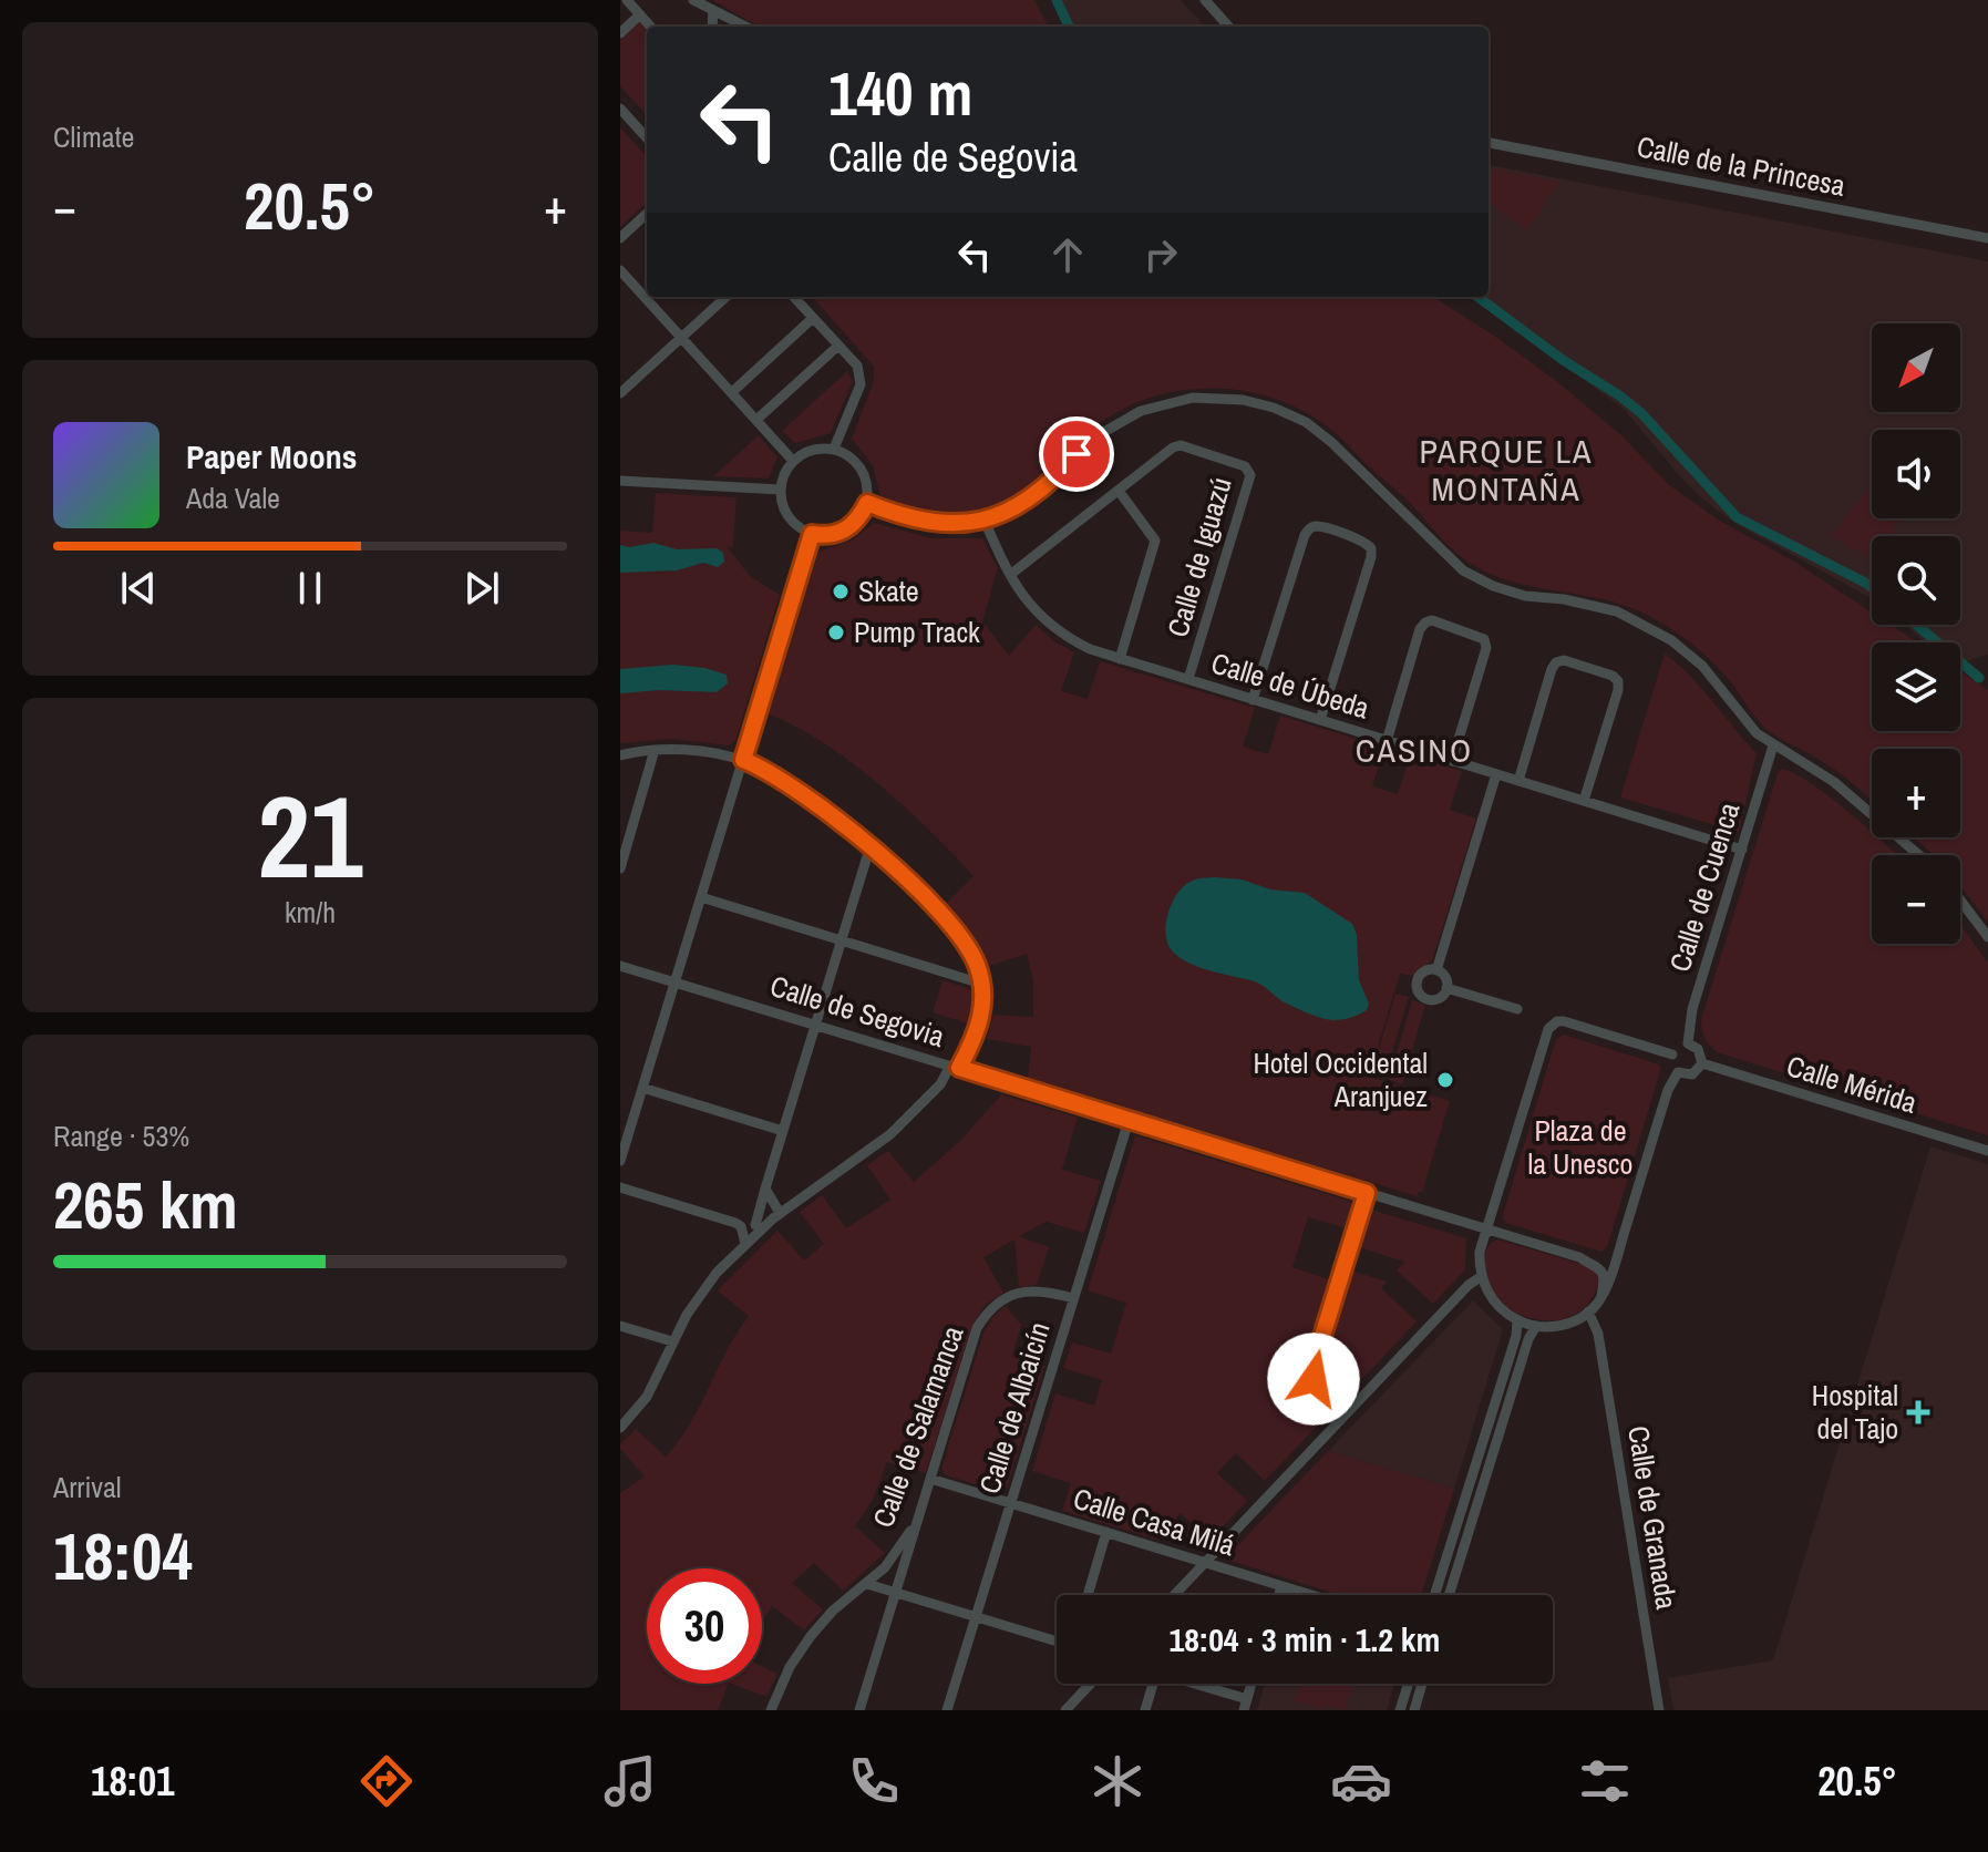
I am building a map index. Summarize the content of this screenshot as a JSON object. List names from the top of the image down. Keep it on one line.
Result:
{"streets":{"street":["Calle de la Princesa","Calle de Iguazú","Calle de Úbeda","Calle de Cuenca","Calle de Segovia","Calle Mérida","Calle de Albaicín","Calle de Salamanca","Calle de Granada","Calle Casa Milá"]},"crossings":[["Calle de Iguazú","Calle de Úbeda"],["Calle de Úbeda","Calle de Cuenca"],["Calle de Cuenca","Calle Mérida"],["Calle de Segovia","Calle de Albaicín"],["Calle de Albaicín","Calle de Salamanca"],["Calle de Albaicín","Calle Casa Milá"],["Calle de Salamanca","Calle Casa Milá"]],"districts":["PARQUE LA MONTAÑA","CASINO"],"parks":["Plaza de la Unesco"],"places":{"other":["Skate","Pump Track","Hotel Occidental Aranjuez"],"health":["Hospital del Tajo"]},"north":"bottom left","page":{"tile":["Climate",["21","km/h"],["Range · 53%","265 km"],["Arrival","18:04"]],"turn":["140 m","Calle de Segovia"],"heat":["−","20.5°","+"],"map_buttons":["+","−"],"song":["Paper Moons","Ada Vale"],"limit":"30","trip":"18:04 · 3 min · 1.2 km","tabs":["18:01","20.5°"]}}
